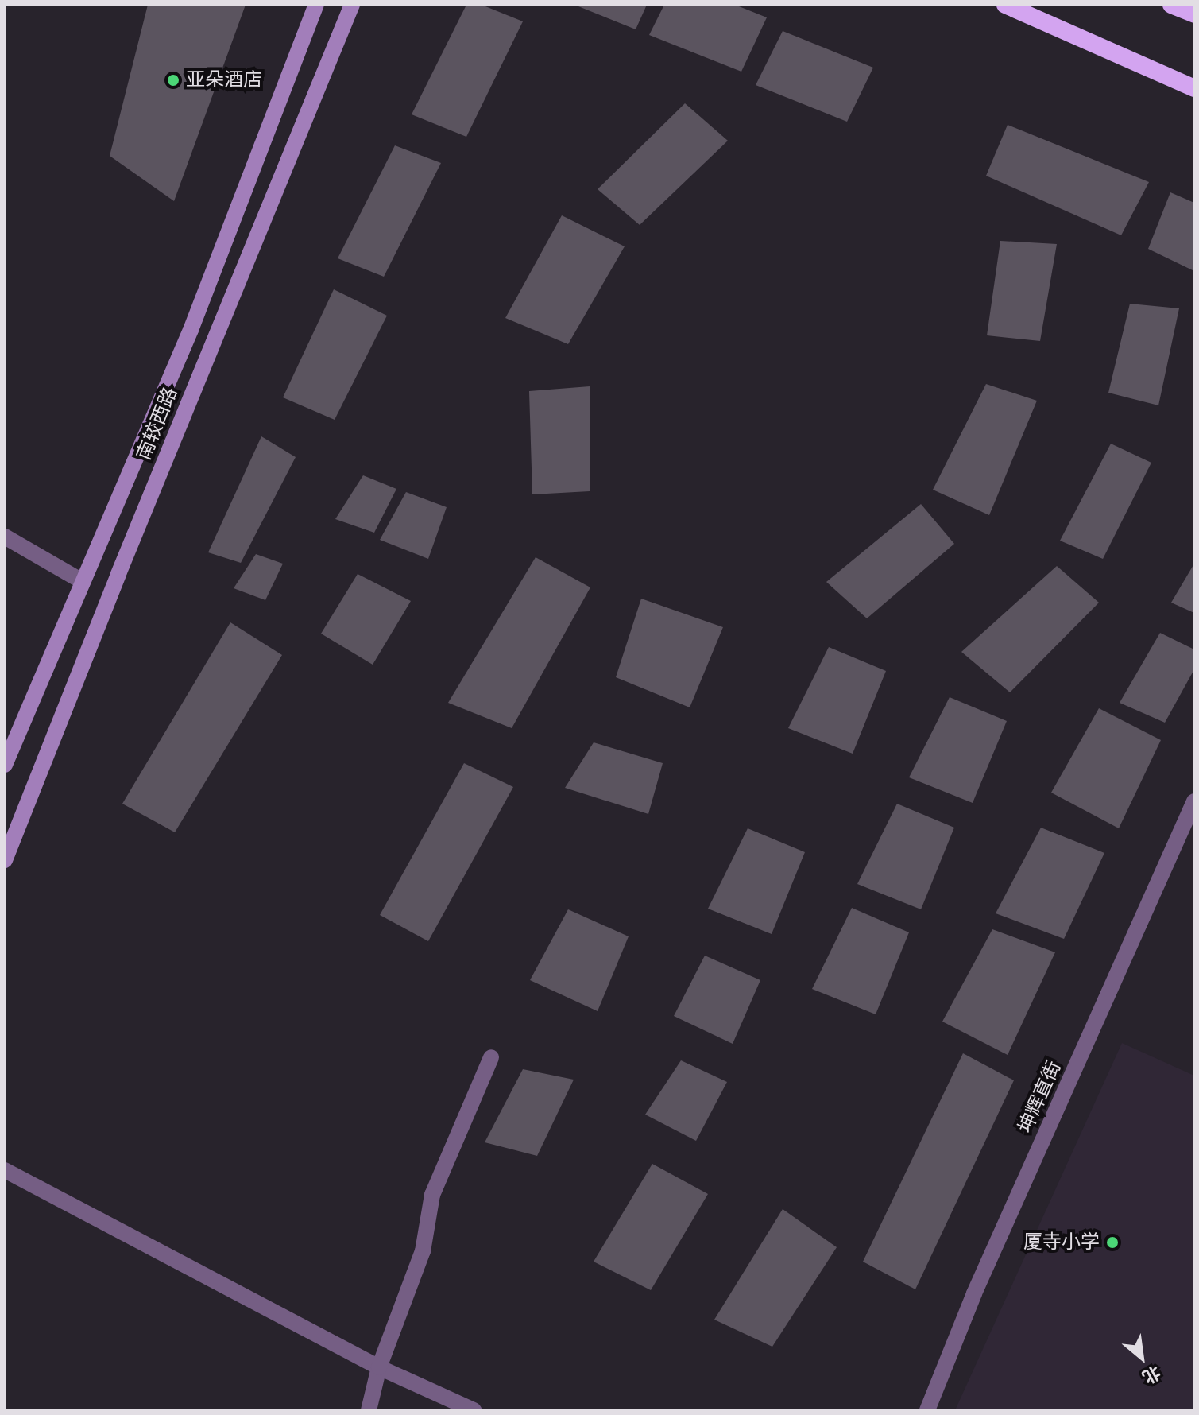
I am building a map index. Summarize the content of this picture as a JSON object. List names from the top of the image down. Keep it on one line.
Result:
{"streets":{"main road":["南较西路"],"street":["坤辉直街"]},"places":["亚朵酒店","厦寺小学"],"north":"bottom right"}
